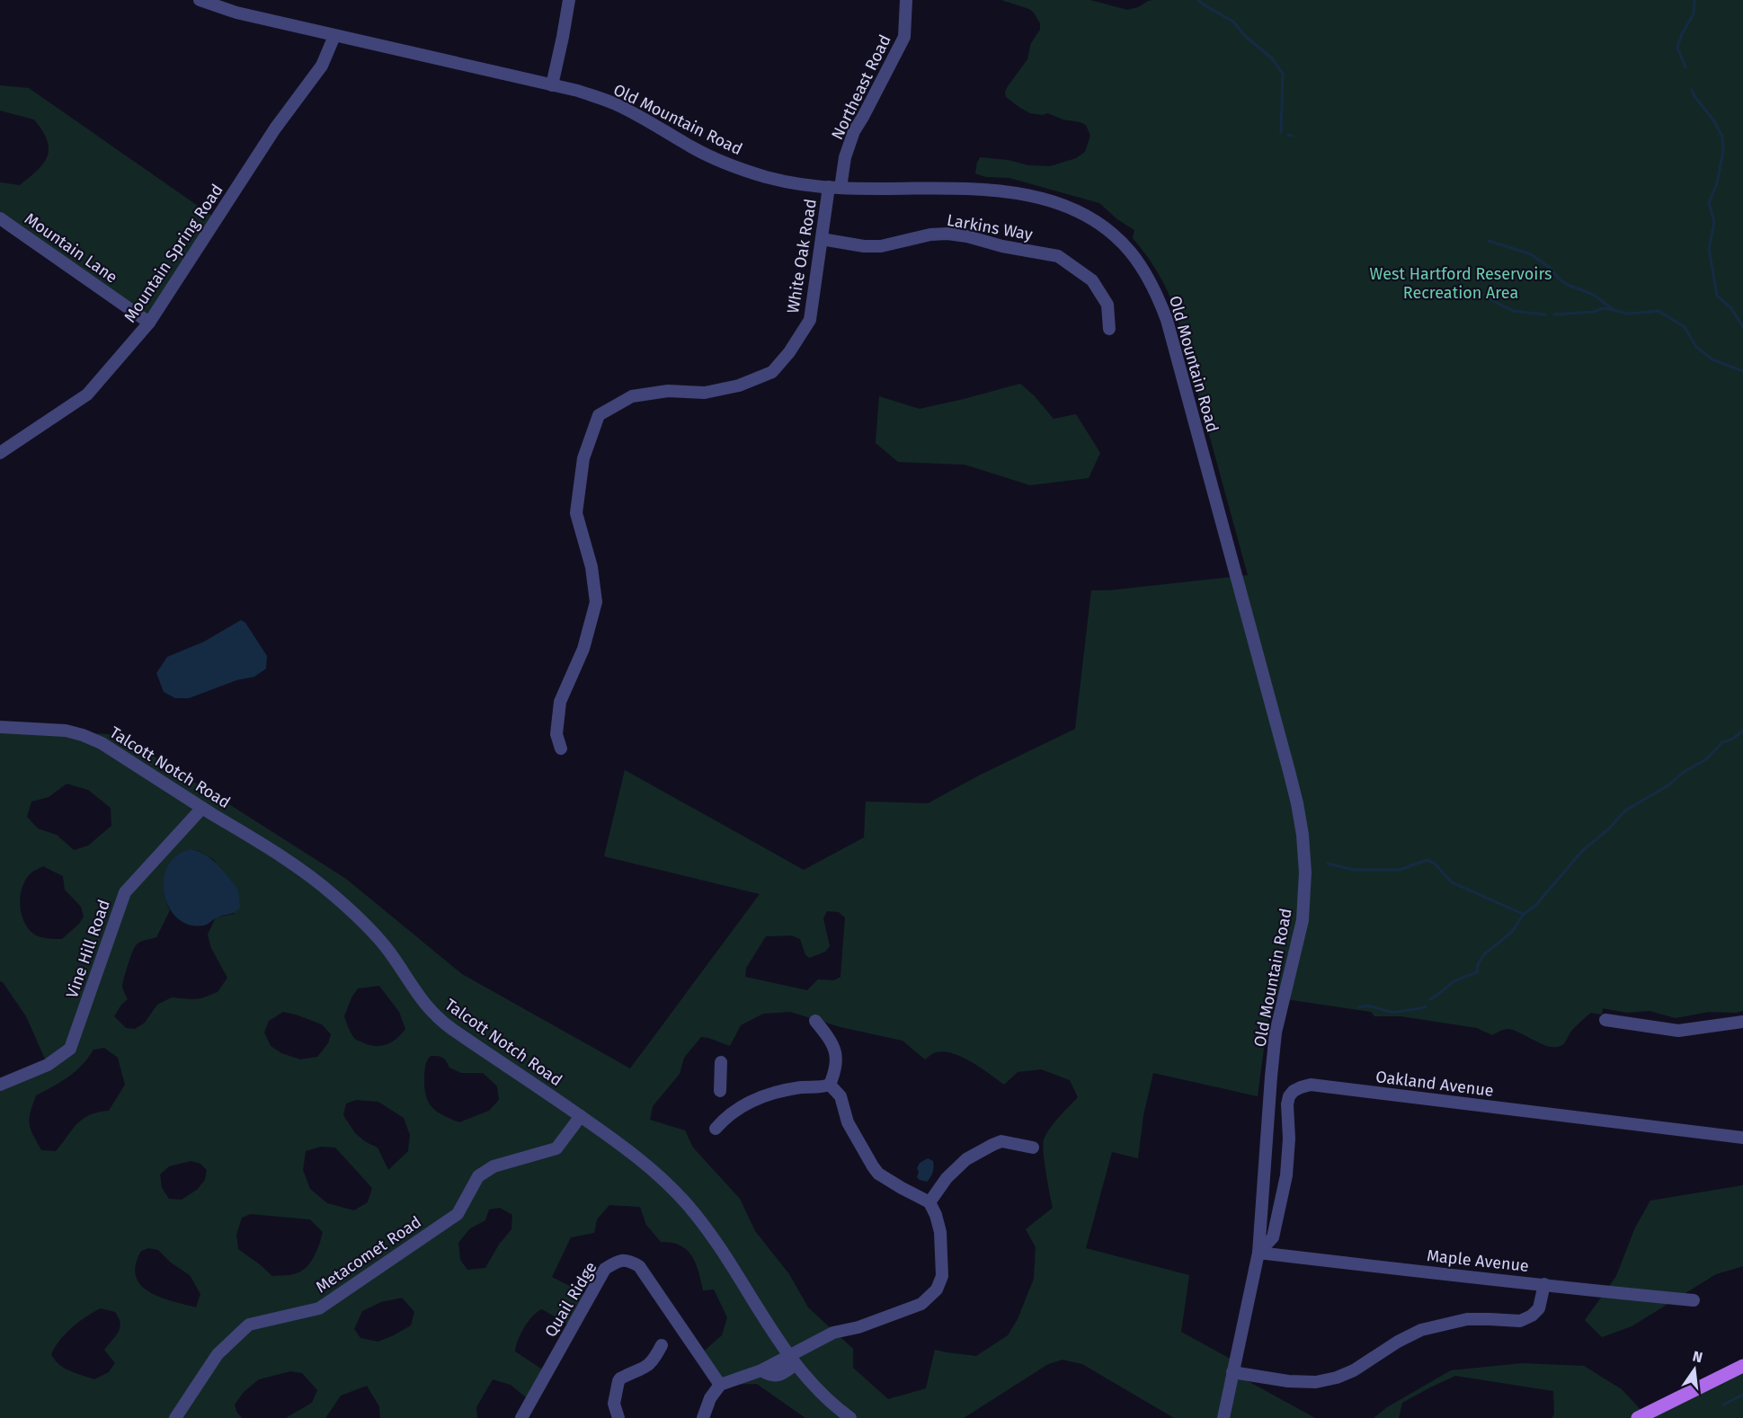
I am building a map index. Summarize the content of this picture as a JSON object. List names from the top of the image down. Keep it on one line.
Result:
{"streets":{"street":["Northeast Road","Old Mountain Road","Larkins Way","Mountain Lane","Mountain Spring Road","White Oak Road","Talcott Notch Road","Vine Hill Road","Oakland Avenue","Metacomet Road","Maple Avenue","Quail Ridge"]},"crossings":[["Northeast Road","Old Mountain Road"],["Northeast Road","White Oak Road"],["Old Mountain Road","Mountain Spring Road"],["Old Mountain Road","White Oak Road"],["Old Mountain Road","Oakland Avenue"],["Old Mountain Road","Maple Avenue"],["Larkins Way","White Oak Road"],["Mountain Lane","Mountain Spring Road"],["Talcott Notch Road","Vine Hill Road"],["Talcott Notch Road","Metacomet Road"],["Oakland Avenue","Maple Avenue"]],"parks":["West Hartford Reservoirs Recreation Area"],"north":"top"}
